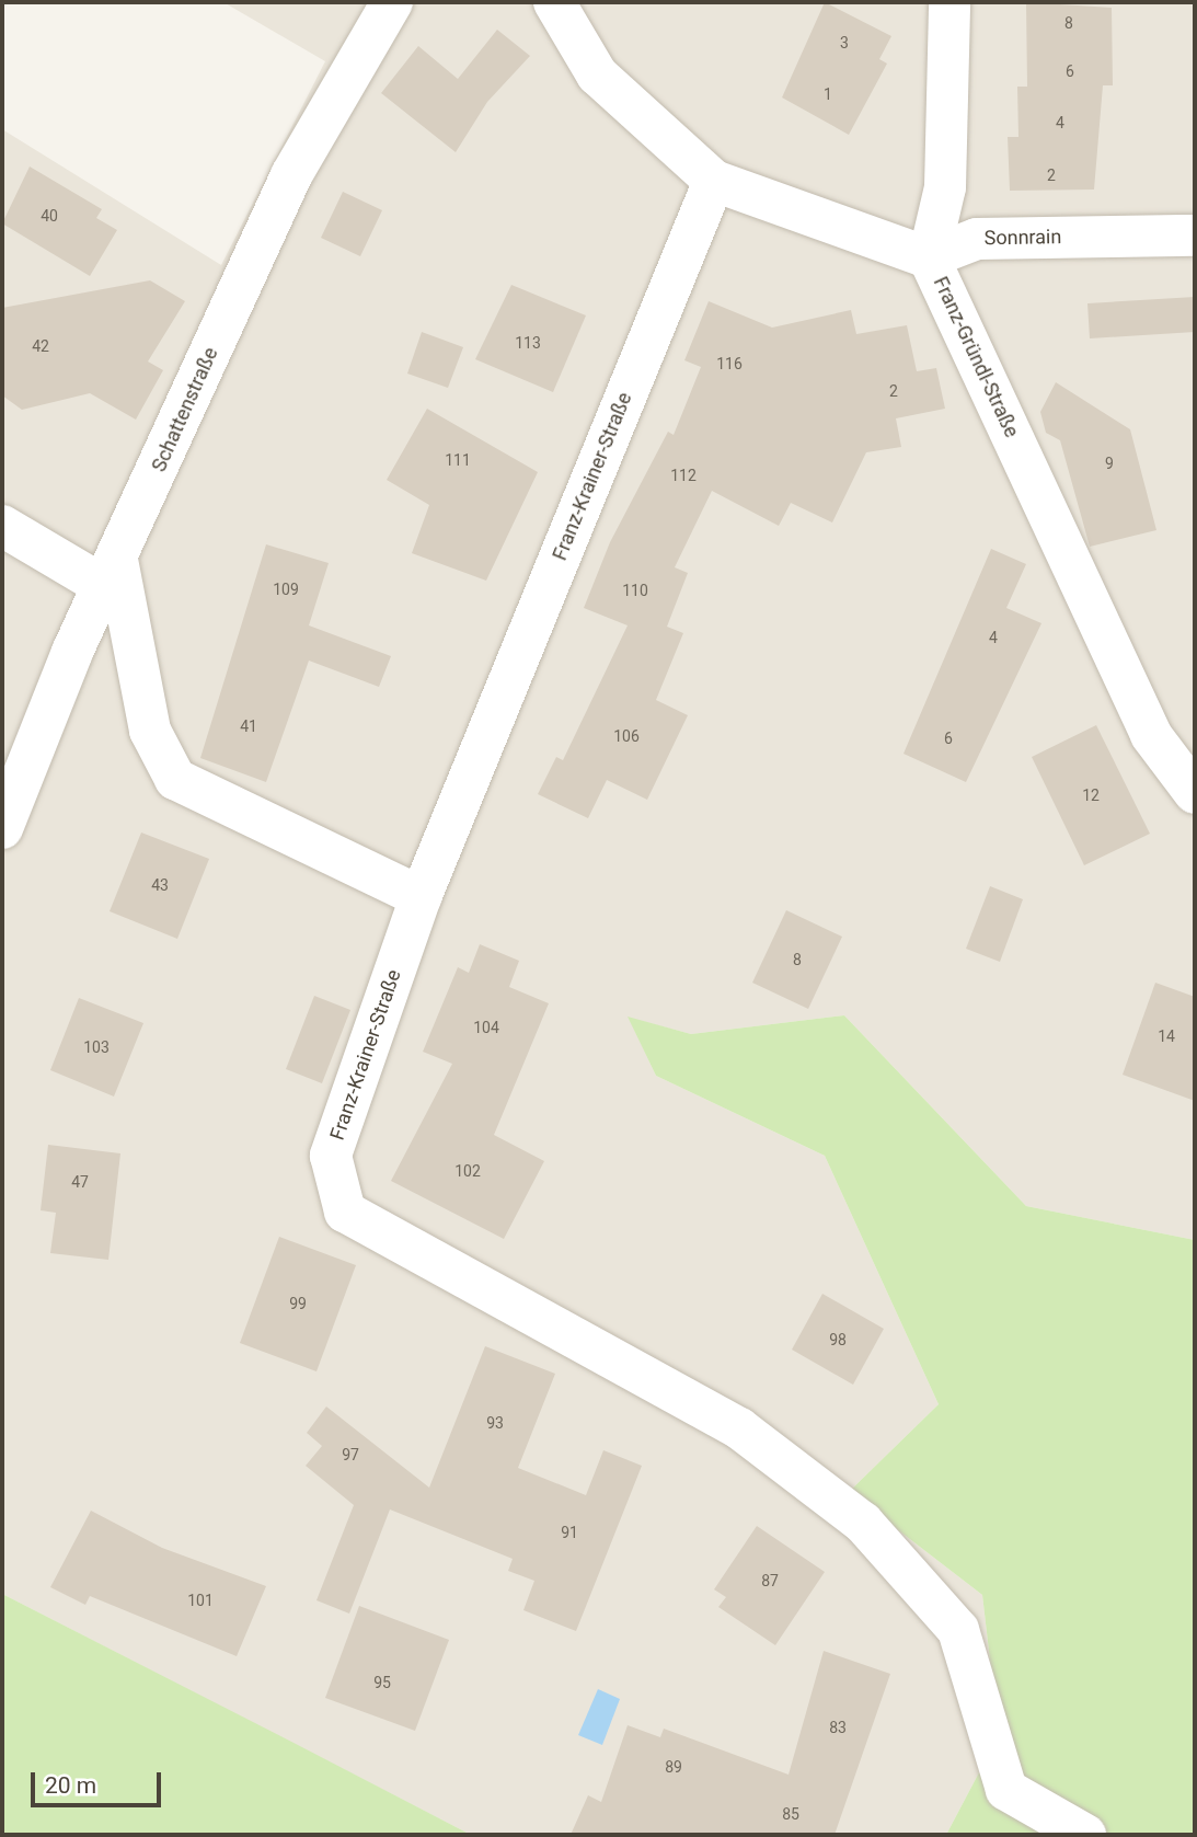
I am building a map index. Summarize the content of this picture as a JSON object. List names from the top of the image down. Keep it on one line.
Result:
{"streets":{"street":["Sonnrain","Franz-Gründl-Straße","Schattenstraße","Franz-Krainer-Straße"]},"crossings":[["Sonnrain","Franz-Gründl-Straße"],["Franz-Gründl-Straße","Franz-Krainer-Straße"]],"house_numbers":["8","3","6","1","4","2","40","113","42","116","2","111","9","112","109","110","4","41","106","6","12","43","8","104","14","103","102","47","99","98","93","97","91","87","101","95","83","89","85"],"scale_bar":"20 m"}
